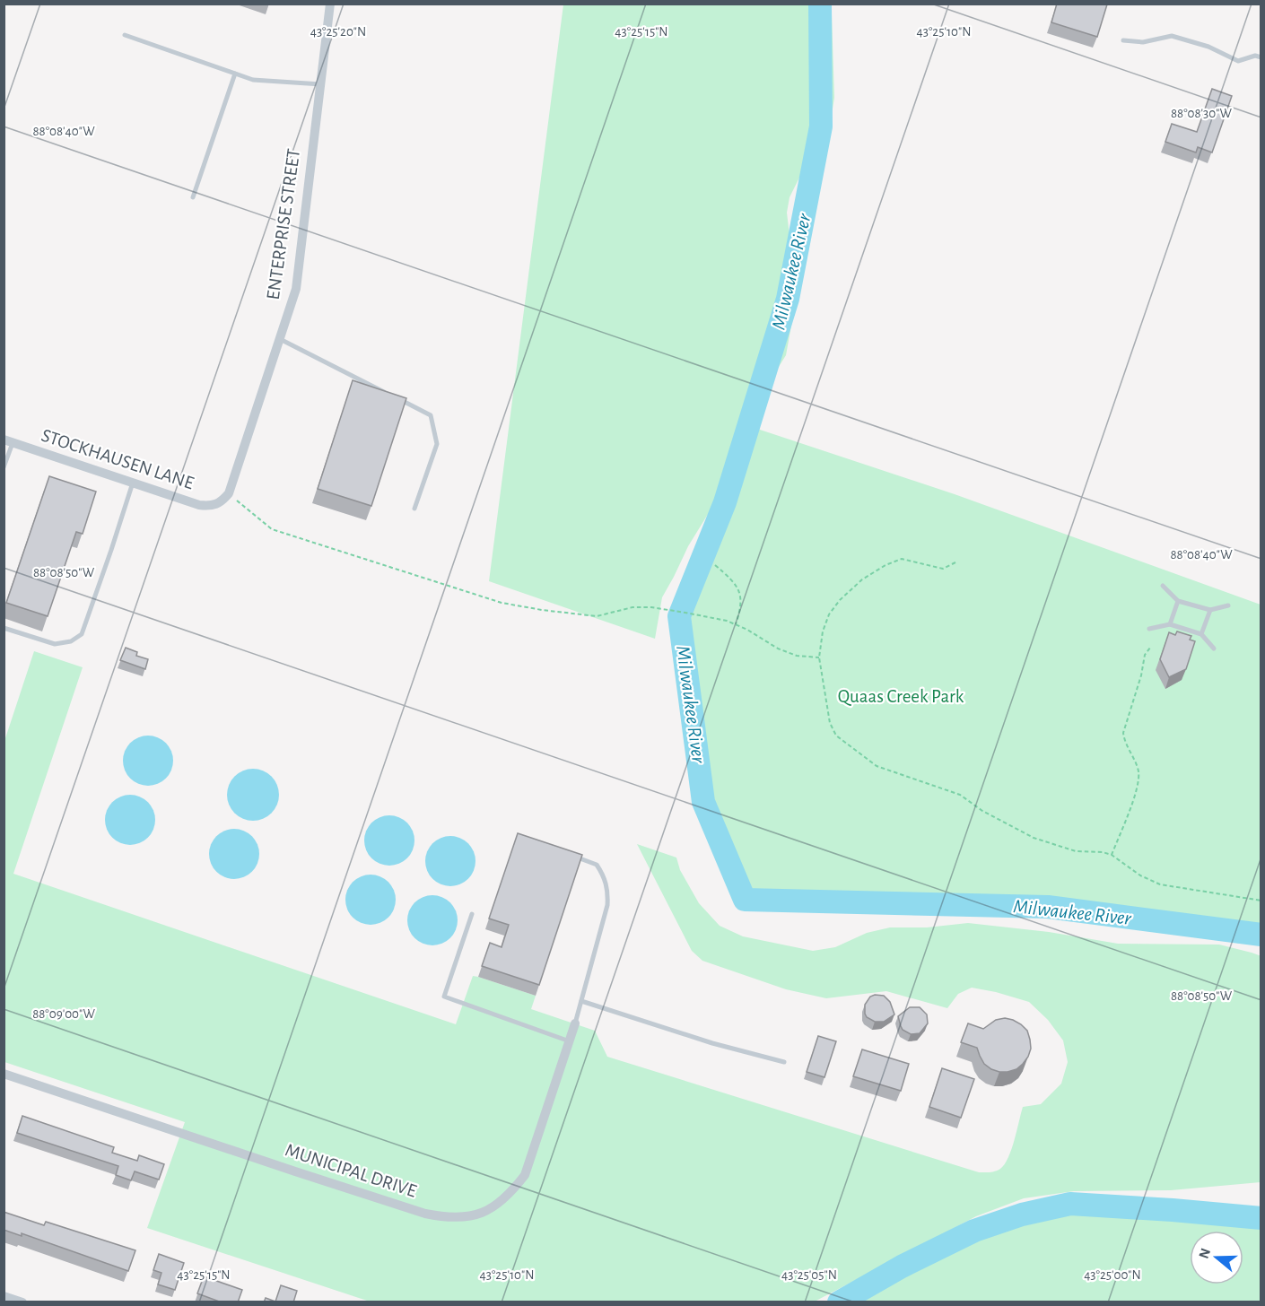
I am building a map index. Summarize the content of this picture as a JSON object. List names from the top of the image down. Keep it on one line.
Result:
{"streets":{"street":["ENTERPRISE STREET","STOCKHAUSEN LANE","MUNICIPAL DRIVE"]},"crossings":[["ENTERPRISE STREET","STOCKHAUSEN LANE"]],"water":["Milwaukee River"],"parks":["Quaas Creek Park"],"north":"left","coordinates":["43°25'20\"N","43°25'15\"N","43°25'10\"N","88°08'30\"W","88°08'40\"W","88°08'50\"W","88°09'00\"W","43°25'05\"N","43°25'00\"N"]}
